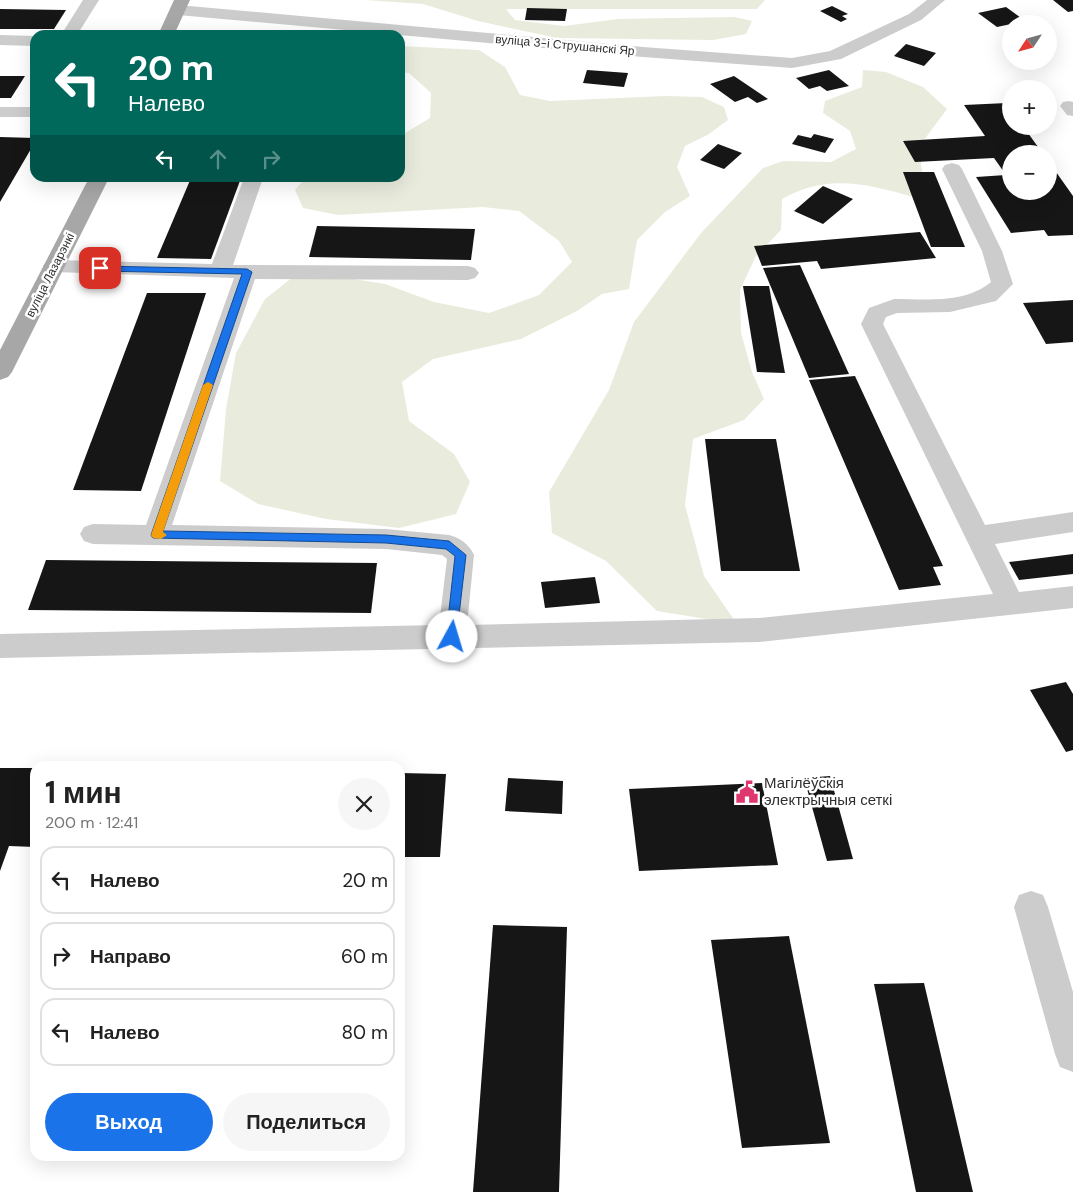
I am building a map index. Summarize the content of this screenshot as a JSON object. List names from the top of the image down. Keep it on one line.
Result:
{"streets":{"main road":["вуліца Лазарэнкі"],"street":["вуліца 3-і Струшанскі Яр"]},"places":{"public building":["Магілёўскія электрычныя сеткі"]},"north":"bottom left","page":{"map_buttons":["+","−"],"turn":["20 m","Налево"],"heading":["1 мин","200 m · 12:41"],"list":[{"name":"Налево","value":"20 m"},{"name":"Направо","value":"60 m"},{"name":"Налево","value":"80 m"}],"buttons":["Выход","Поделиться"]}}
